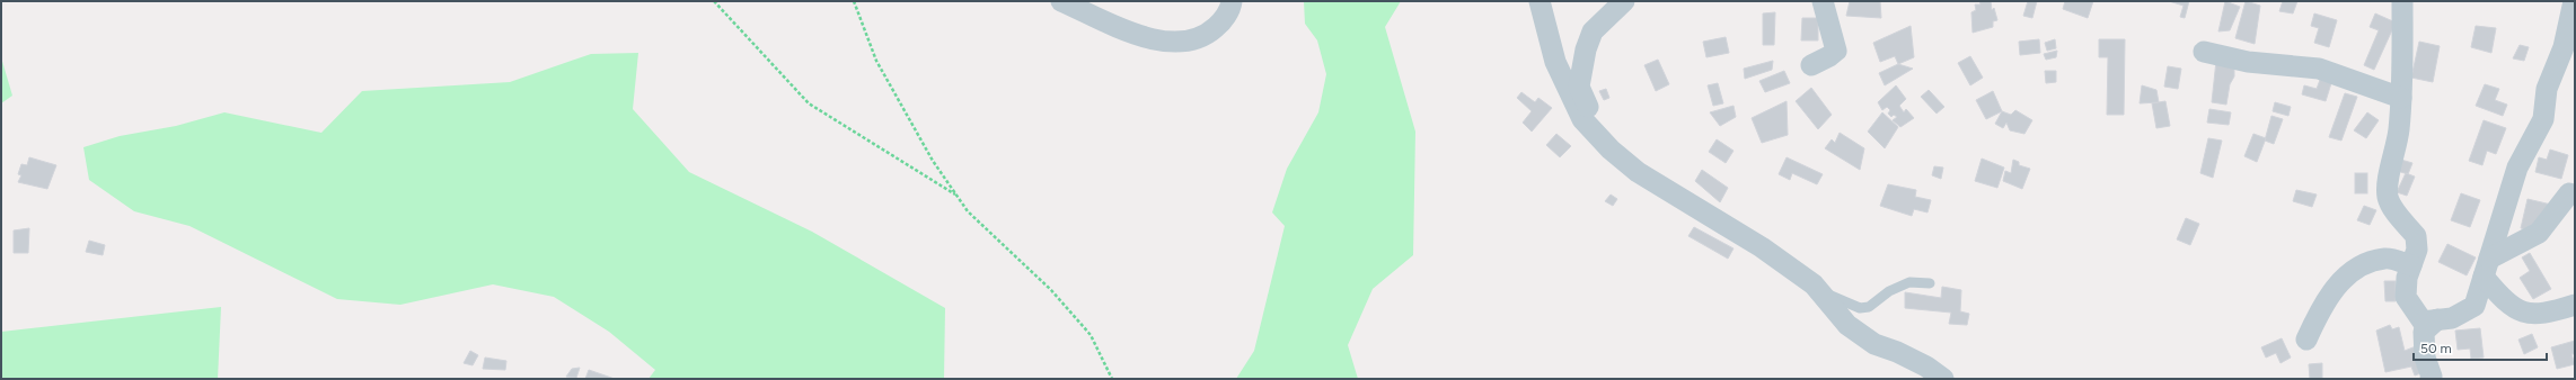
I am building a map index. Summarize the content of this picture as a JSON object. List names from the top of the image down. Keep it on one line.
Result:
{"scale_bar":"50 m"}
